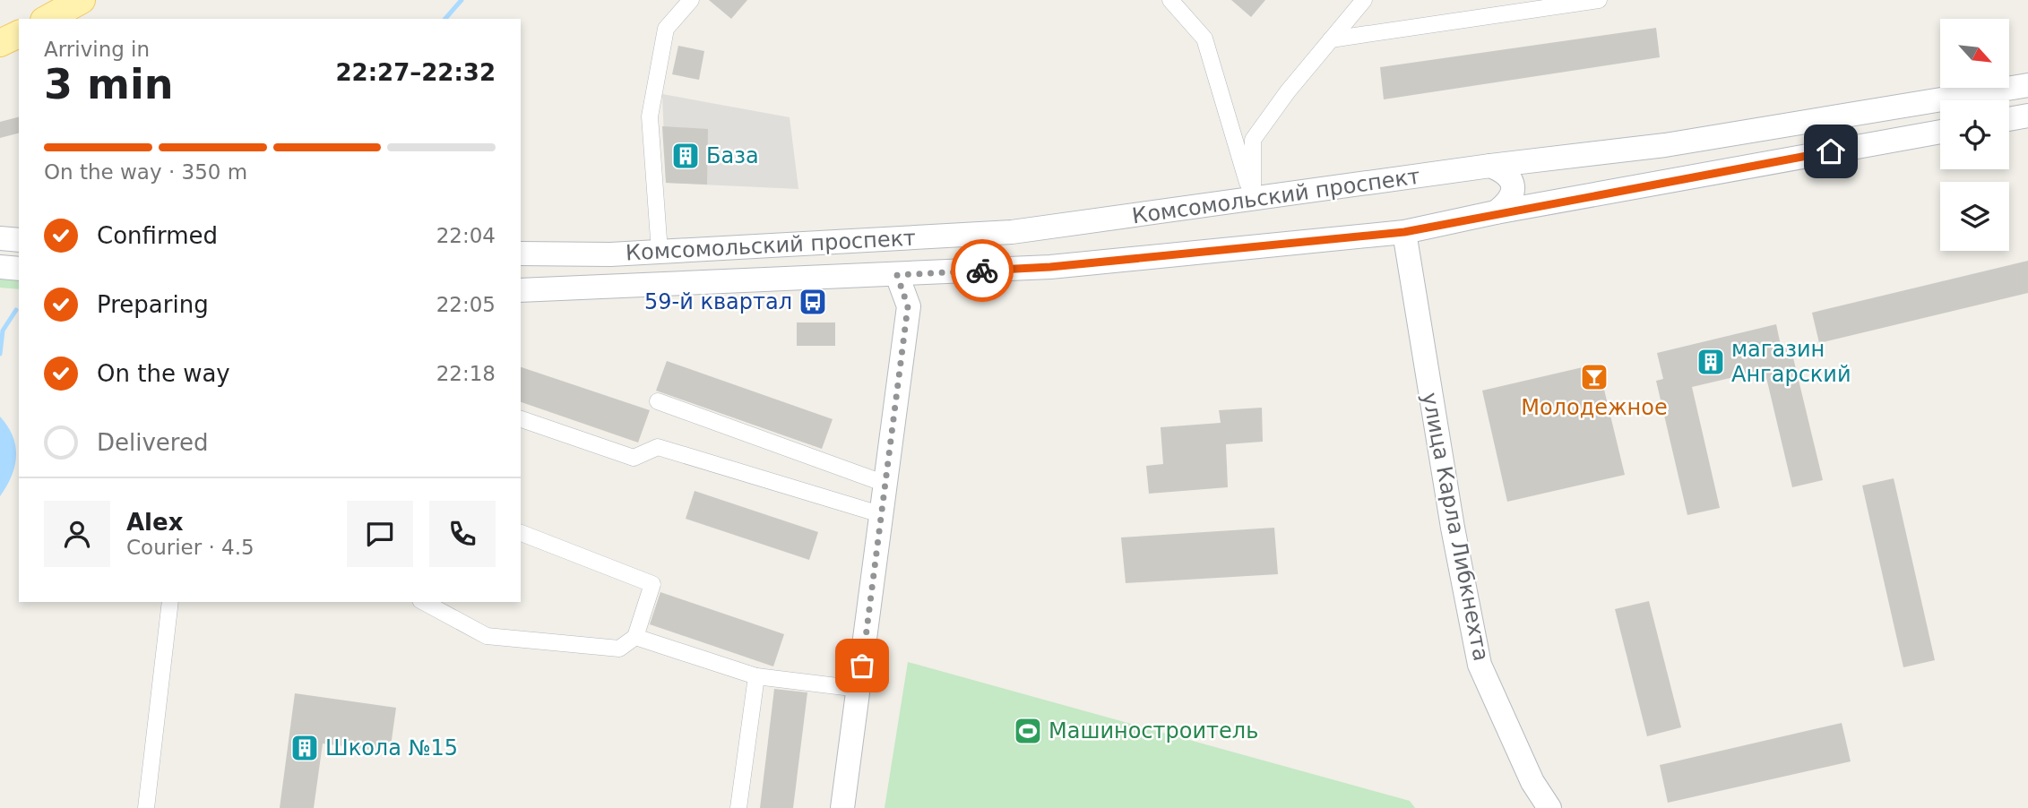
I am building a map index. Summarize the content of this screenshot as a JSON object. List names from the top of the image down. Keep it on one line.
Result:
{"streets":{"main road":["Комсомольский проспект","улица Карла Либкнехта"]},"crossings":[["Комсомольский проспект","улица Карла Либкнехта"]],"places":{"building":["База","магазин Ангарский","Школа №15"],"bus stop":["59-й квартал"],"bar":["Молодежное"],"sports":["Машиностроитель"]},"north":"bottom right","page":{"heading":["3 min","Arriving in","22:27–22:32"],"panel":["Alex","Courier · 4.5"],"bar":"On the way · 350 m","list":[["Confirmed","22:04"],["Preparing","22:05"],["On the way","22:18"],"Delivered"]}}
